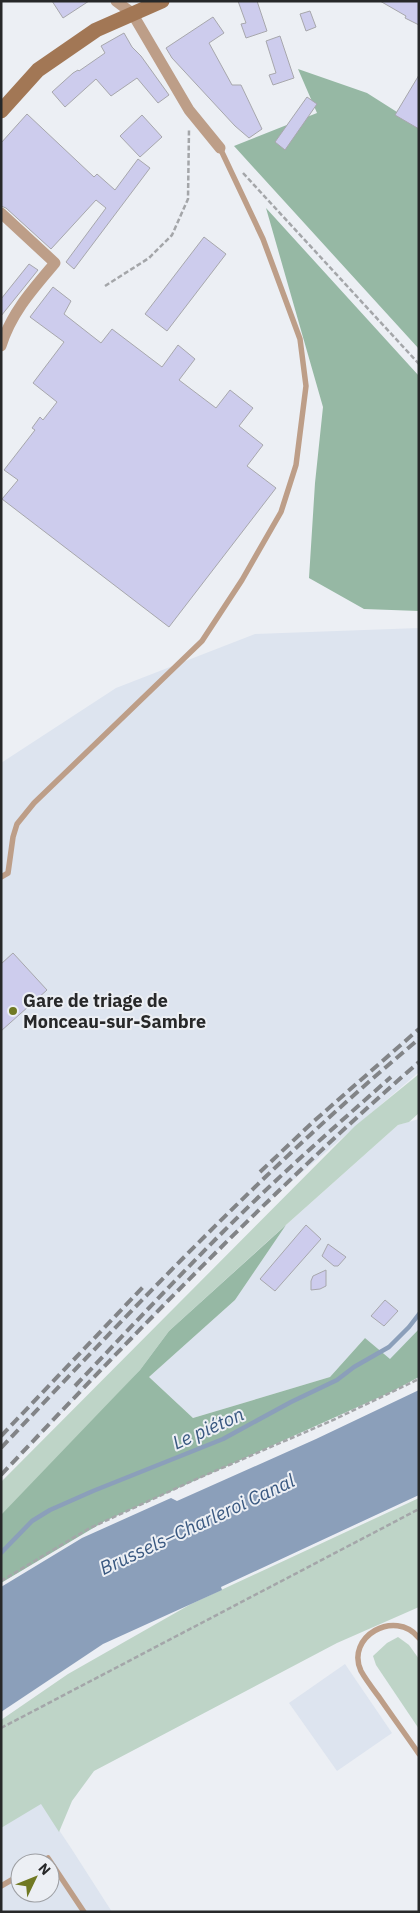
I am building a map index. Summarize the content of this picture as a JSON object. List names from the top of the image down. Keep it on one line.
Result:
{"water":["Le piéton","Brussels–Charleroi Canal"],"places":["Gare de triage de Monceau-sur-Sambre"],"north":"top right"}
